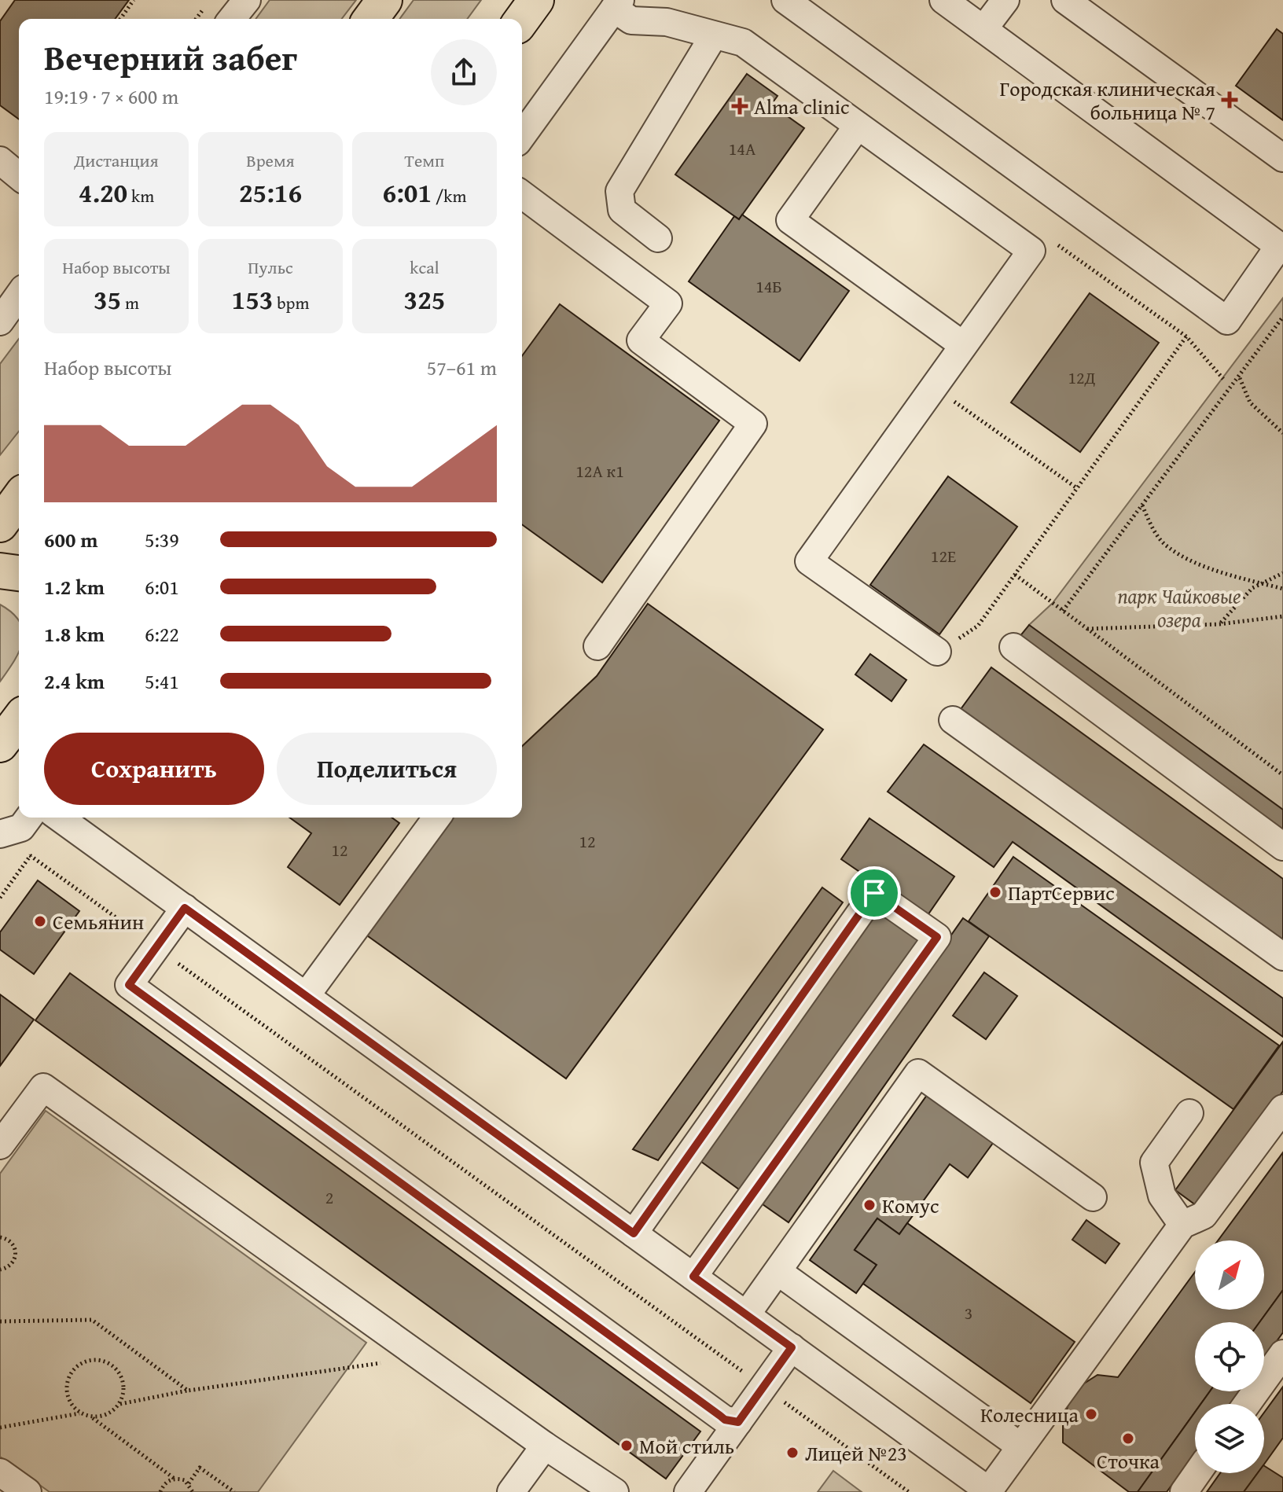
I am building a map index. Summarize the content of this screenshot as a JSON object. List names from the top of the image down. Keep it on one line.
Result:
{"parks":["парк Чайковые озера"],"places":{"health":["Городская клиническая больница № 7","Alma clinic"],"other":["ПартСервис","Семьянин","Комус","Колесница","Сточка","Мой стиль","Лицей №23"]},"house_numbers":["14А","14Б","12Д","12А к1","12Е","12","12","2","3"],"north":"top right","page":{"heading":["Вечерний забег","19:19 · 7 × 600 m"],"stats":[["Дистанция","4.20 km"],["Время","25:16"],["Темп","6:01 /km"],["Набор высоты","35 m"],["Пульс","153 bpm"],["kcal","325"]],"chart":["Набор высоты","57–61 m"],"list":[{"name":"600 m","note":"5:39"},{"name":"1.2 km","note":"6:01"},{"name":"1.8 km","note":"6:22"},{"name":"2.4 km","note":"5:41"}],"buttons":["Сохранить","Поделиться"]}}
